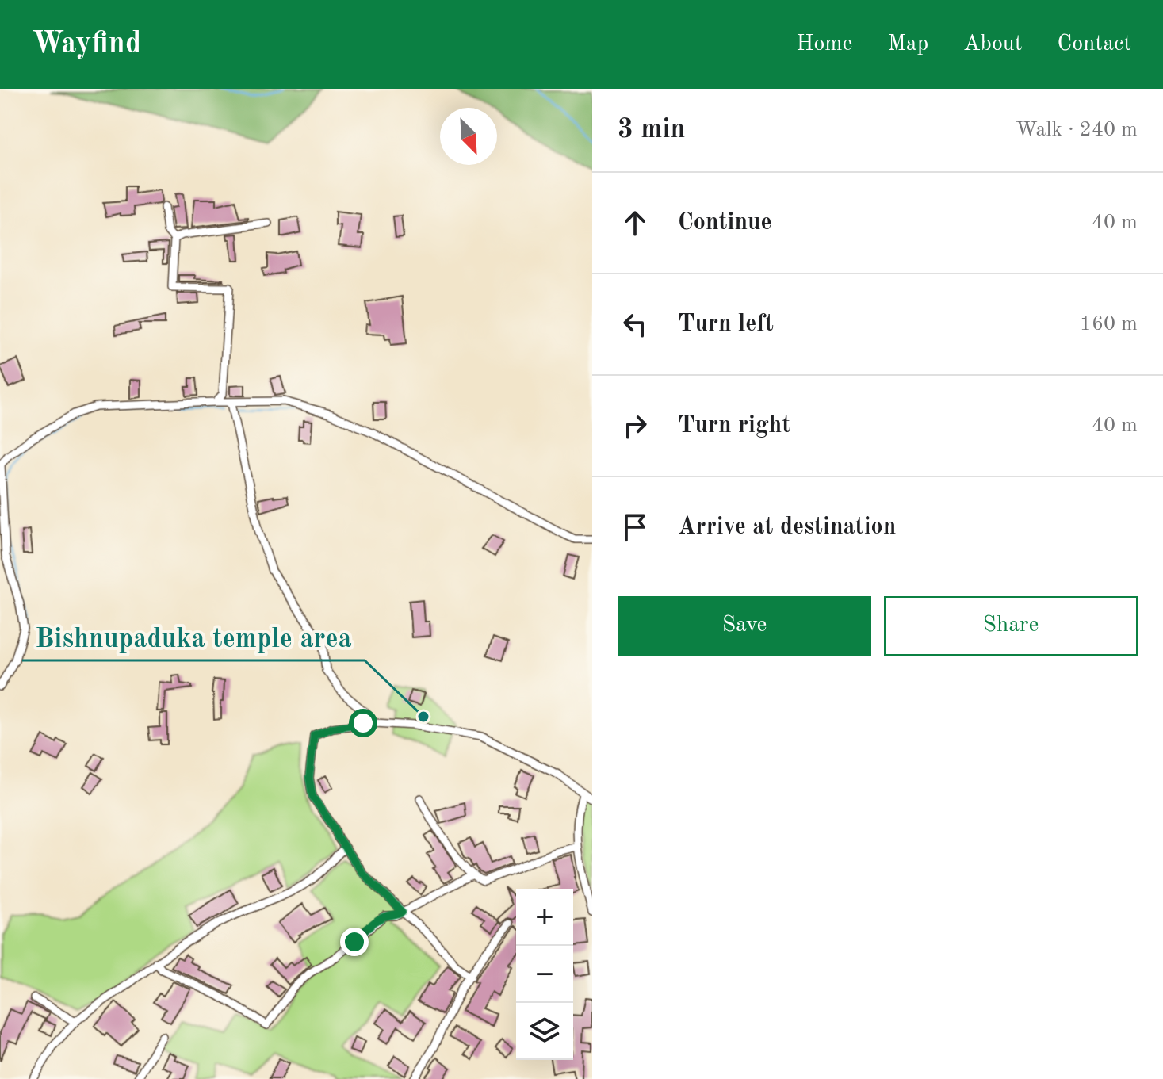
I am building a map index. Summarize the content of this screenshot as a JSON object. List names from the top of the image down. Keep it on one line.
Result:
{"places":["Bishnupaduka temple area"],"north":"bottom right","page":{"header":"Wayfind","nav":["Home","Map","About","Contact"],"heading":["3 min","Walk · 240 m"],"list":[["Continue","40 m"],["Turn left","160 m"],["Turn right","40 m"],"Arrive at destination"],"buttons":["Save","Share"],"map_buttons":["+","−"]}}
